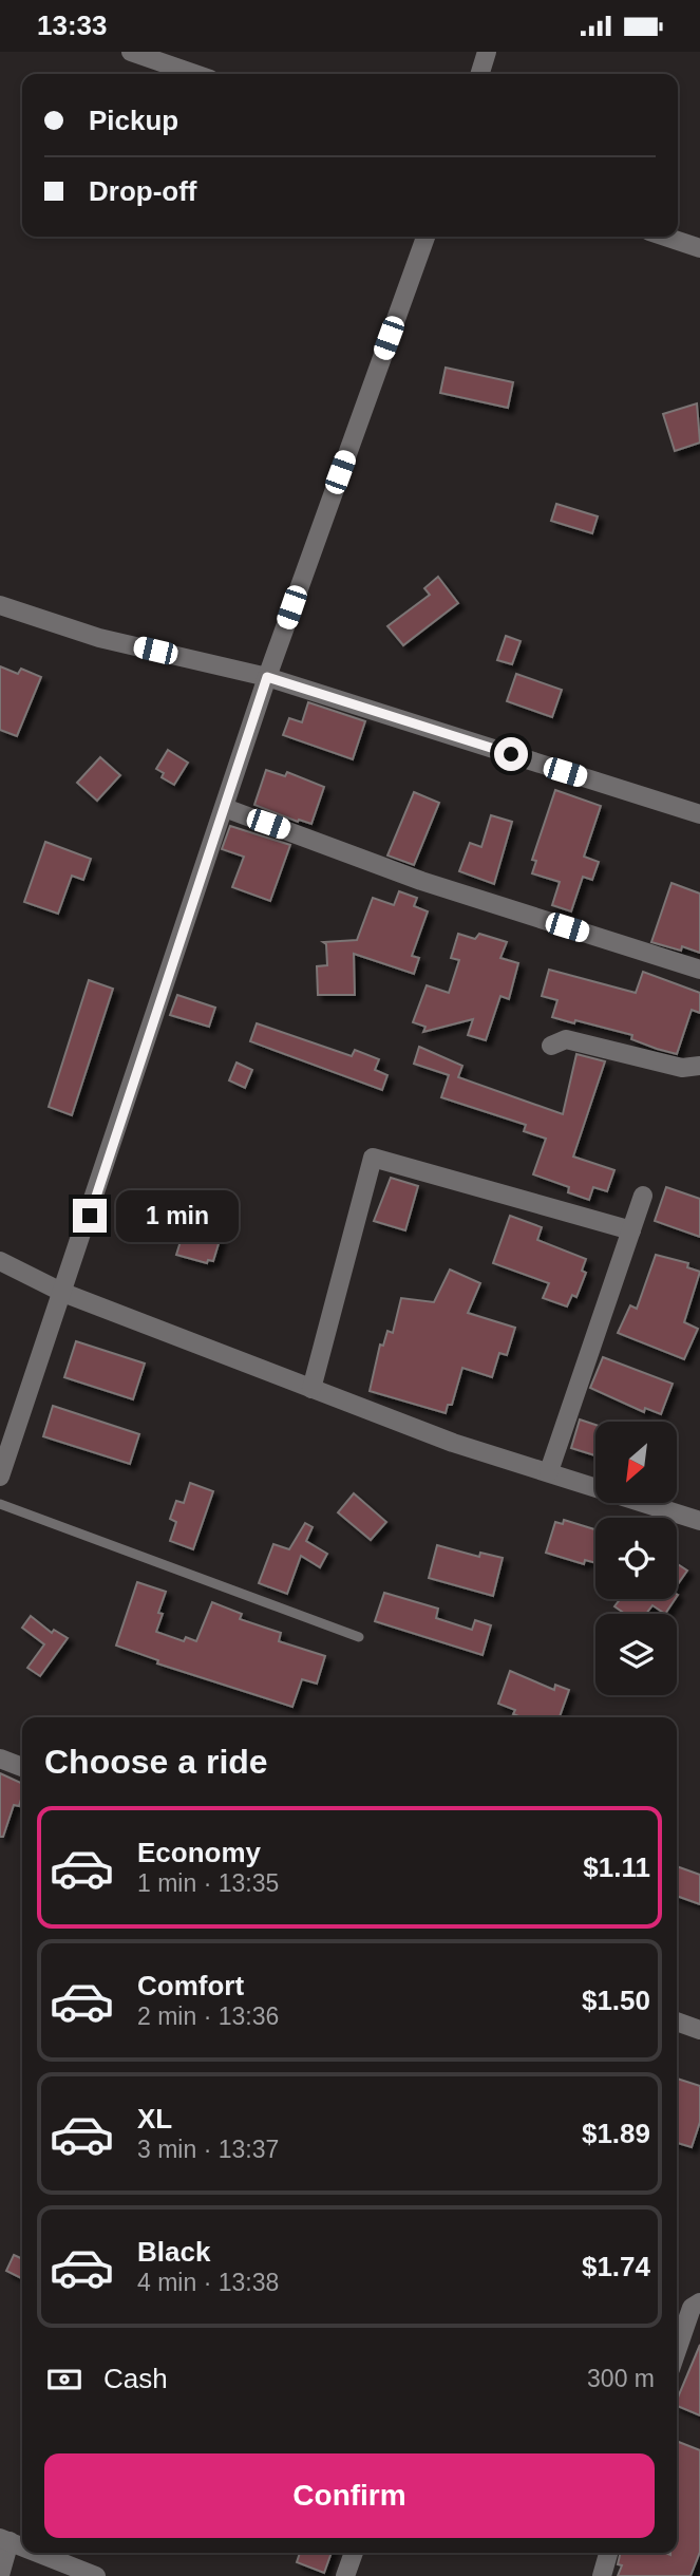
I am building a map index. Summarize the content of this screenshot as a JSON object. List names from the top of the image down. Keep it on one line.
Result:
{"north":"bottom left","page":{"status":"13:33","banner":["Pickup","Drop-off"],"bubble":"1 min","heading":"Choose a ride","list":[{"name":"Economy","note":"1 min · 13:35","value":"$1.11"},{"name":"Comfort","note":"2 min · 13:36","value":"$1.50"},{"name":"XL","note":"3 min · 13:37","value":"$1.89"},{"name":"Black","note":"4 min · 13:38","value":"$1.74"}],"pay":["Cash","300 m"],"buttons":"Confirm"}}
